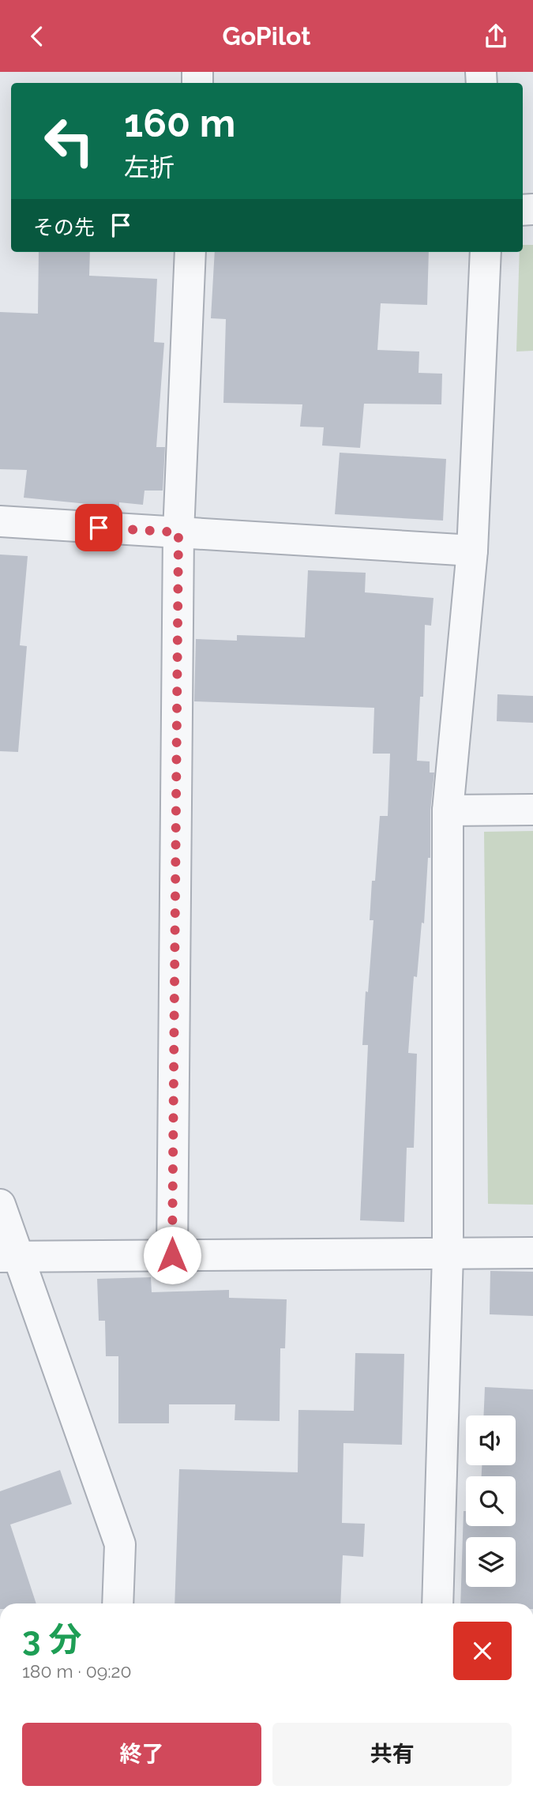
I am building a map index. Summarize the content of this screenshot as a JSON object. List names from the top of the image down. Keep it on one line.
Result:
{"page":{"header":"GoPilot","turn":["160 m","左折"],"then":"その先","heading":["3 分","180 m · 09:20"],"buttons":["終了","共有"]}}
